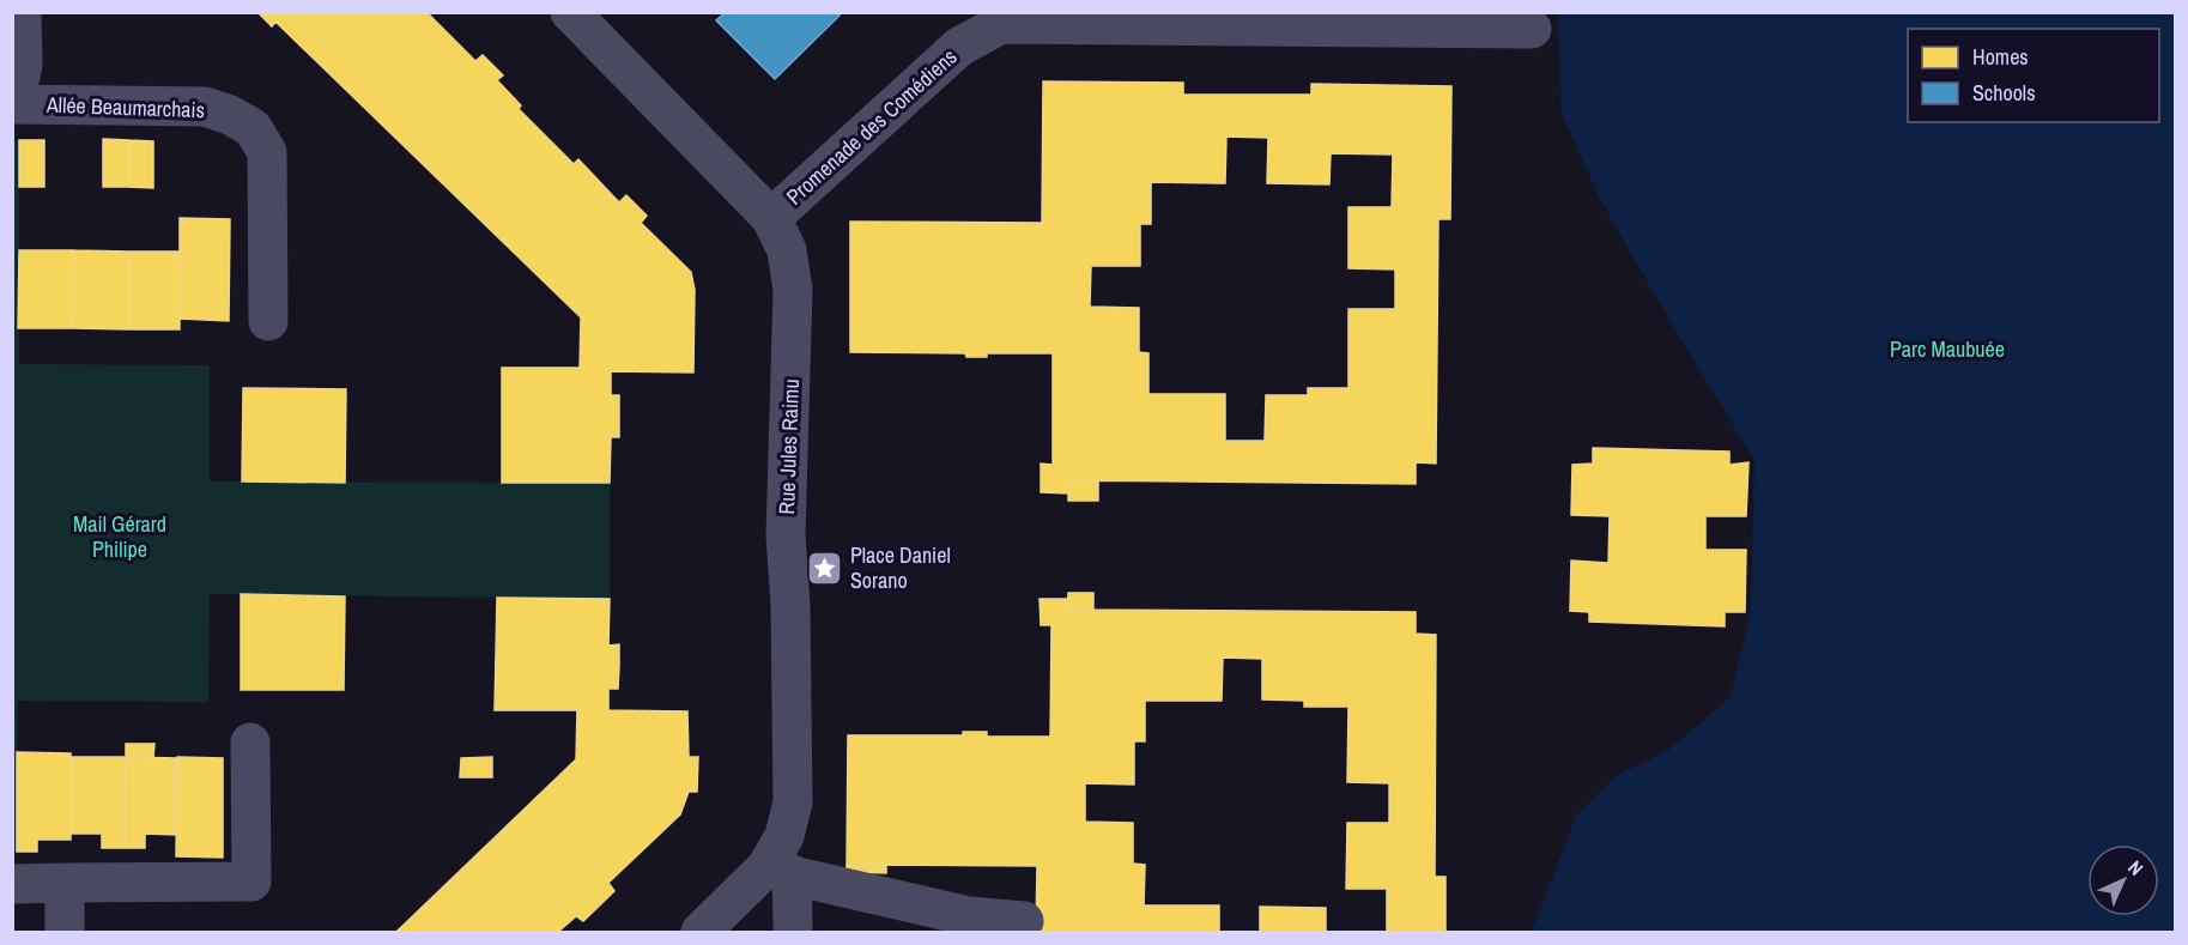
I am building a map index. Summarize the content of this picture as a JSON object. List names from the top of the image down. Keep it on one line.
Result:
{"streets":{"street":["Allée Beaumarchais","Promenade des Comédiens","Rue Jules Raimu"]},"crossings":[["Promenade des Comédiens","Rue Jules Raimu"]],"parks":["Parc Maubuée","Mail Gérard Philipe"],"places":{"place":["Place Daniel Sorano"]},"legend":["Homes","Schools"],"north":"top right"}
